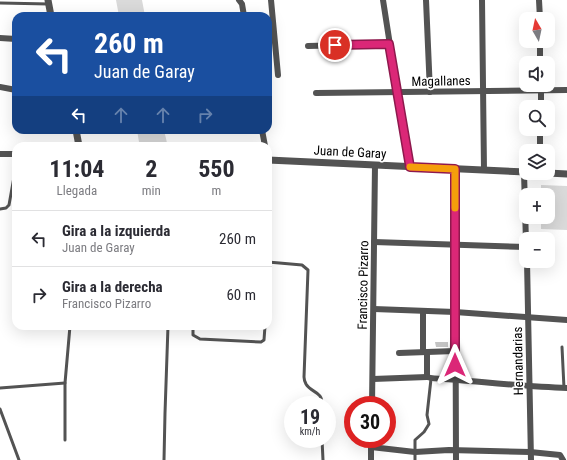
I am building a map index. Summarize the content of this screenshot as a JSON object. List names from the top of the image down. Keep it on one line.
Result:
{"streets":{"street":["Magallanes","Juan de Garay","Francisco Pizarro","Hernandarias"]},"crossings":[["Juan de Garay","Francisco Pizarro"]],"north":"top","page":{"map_buttons":["+","−"],"turn":["260 m","Juan de Garay"],"eta":["11:04","Llegada","2","min","550","m"],"list":[{"name":"Gira a la izquierda","note":"Juan de Garay","value":"260 m"},{"name":"Gira a la derecha","note":"Francisco Pizarro","value":"60 m"}],"speed":"19 km/h","limit":"30"}}
